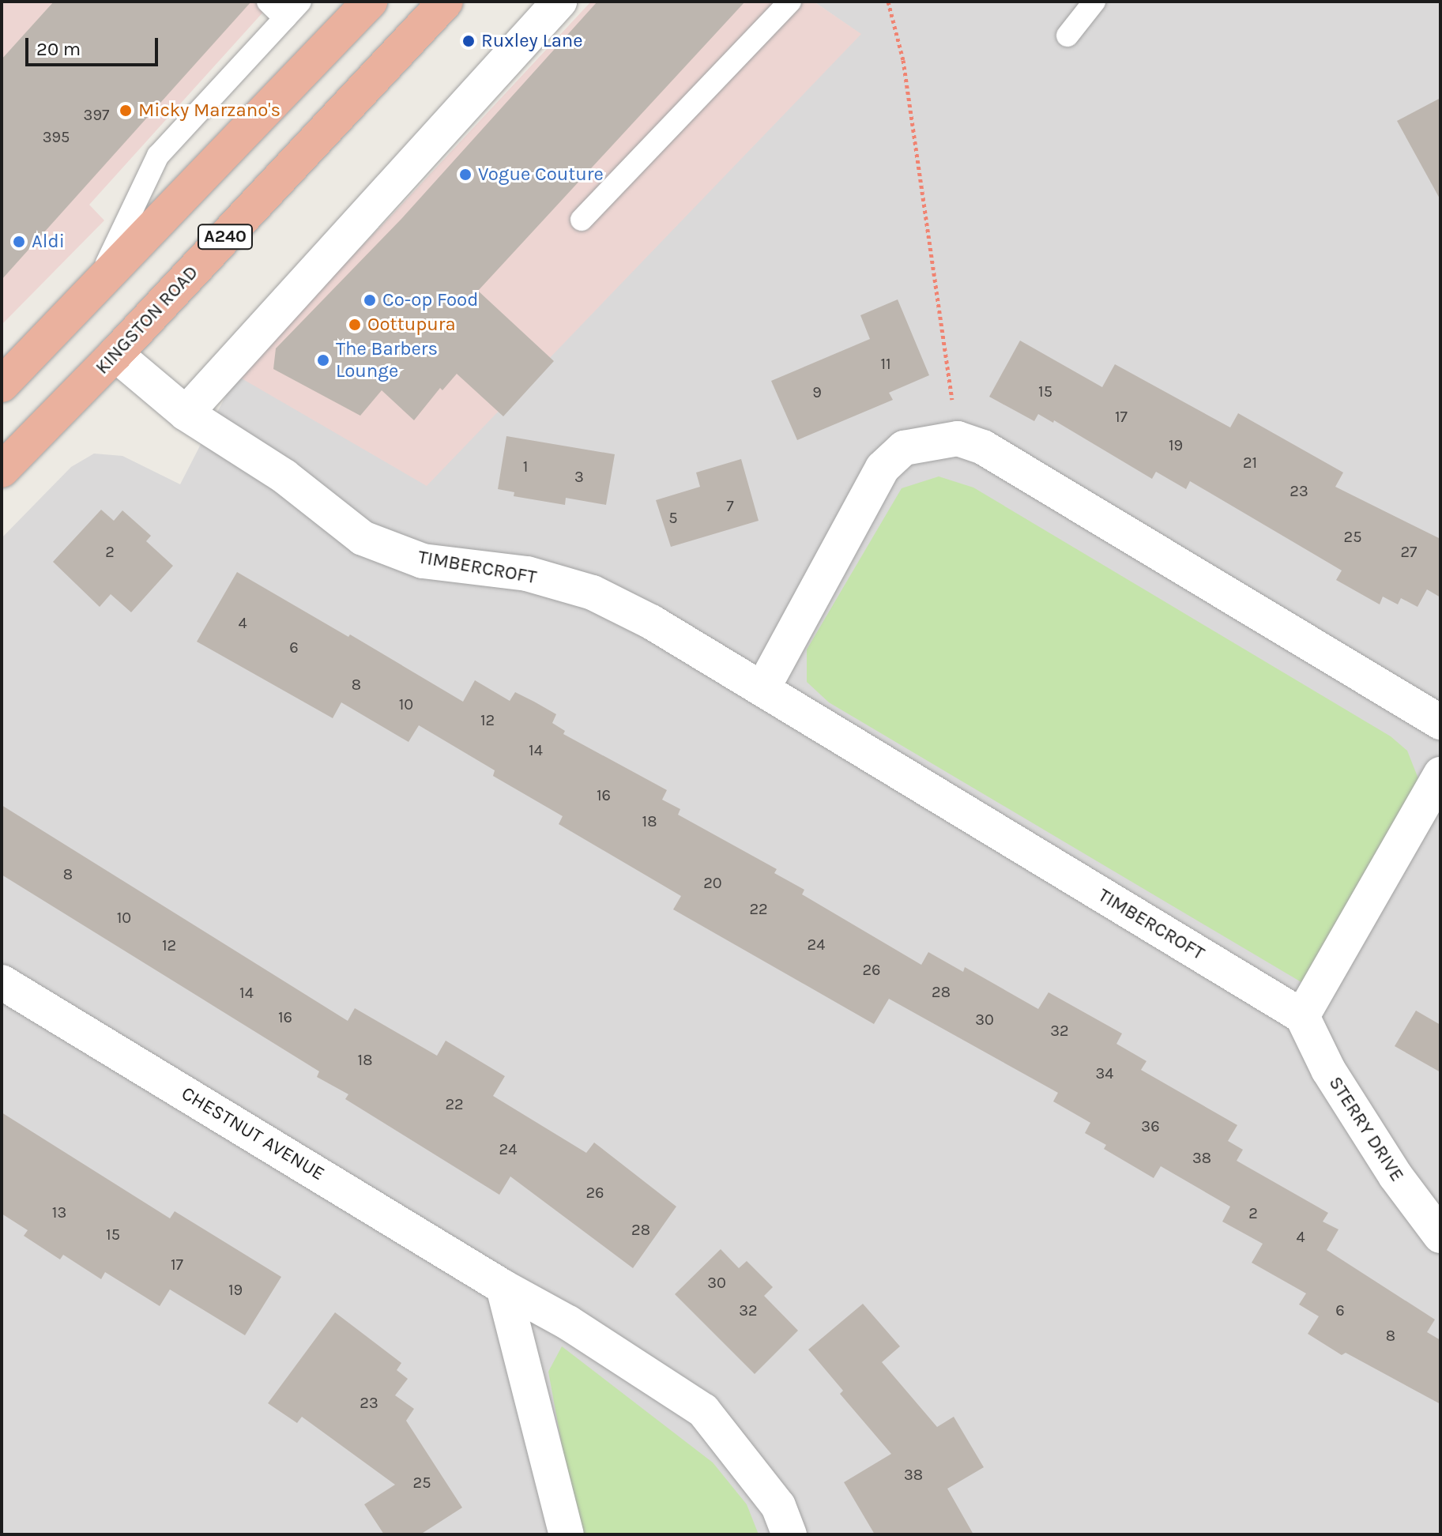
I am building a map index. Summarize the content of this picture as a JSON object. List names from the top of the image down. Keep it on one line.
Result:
{"streets":{"highway":["A240","KINGSTON ROAD"],"street":["TIMBERCROFT","STERRY DRIVE","CHESTNUT AVENUE"]},"crossings":[["KINGSTON ROAD","TIMBERCROFT"],["TIMBERCROFT","STERRY DRIVE"]],"places":["Ruxley Lane","Micky Marzano's","Vogue Couture","Aldi","Co-op Food","Oottupura","The Barbers Lounge"],"house_numbers":["397","395","11","15","9","17","19","21","1","3","23","7","5","25","2","27","4","6","8","10","12","14","16","18","8","20","22","10","24","12","26","28","14","16","30","32","18","34","22","36","24","38","26","13","2","28","15","4","17","30","19","32","6","8","23","38","25"],"scale_bar":"20 m"}
